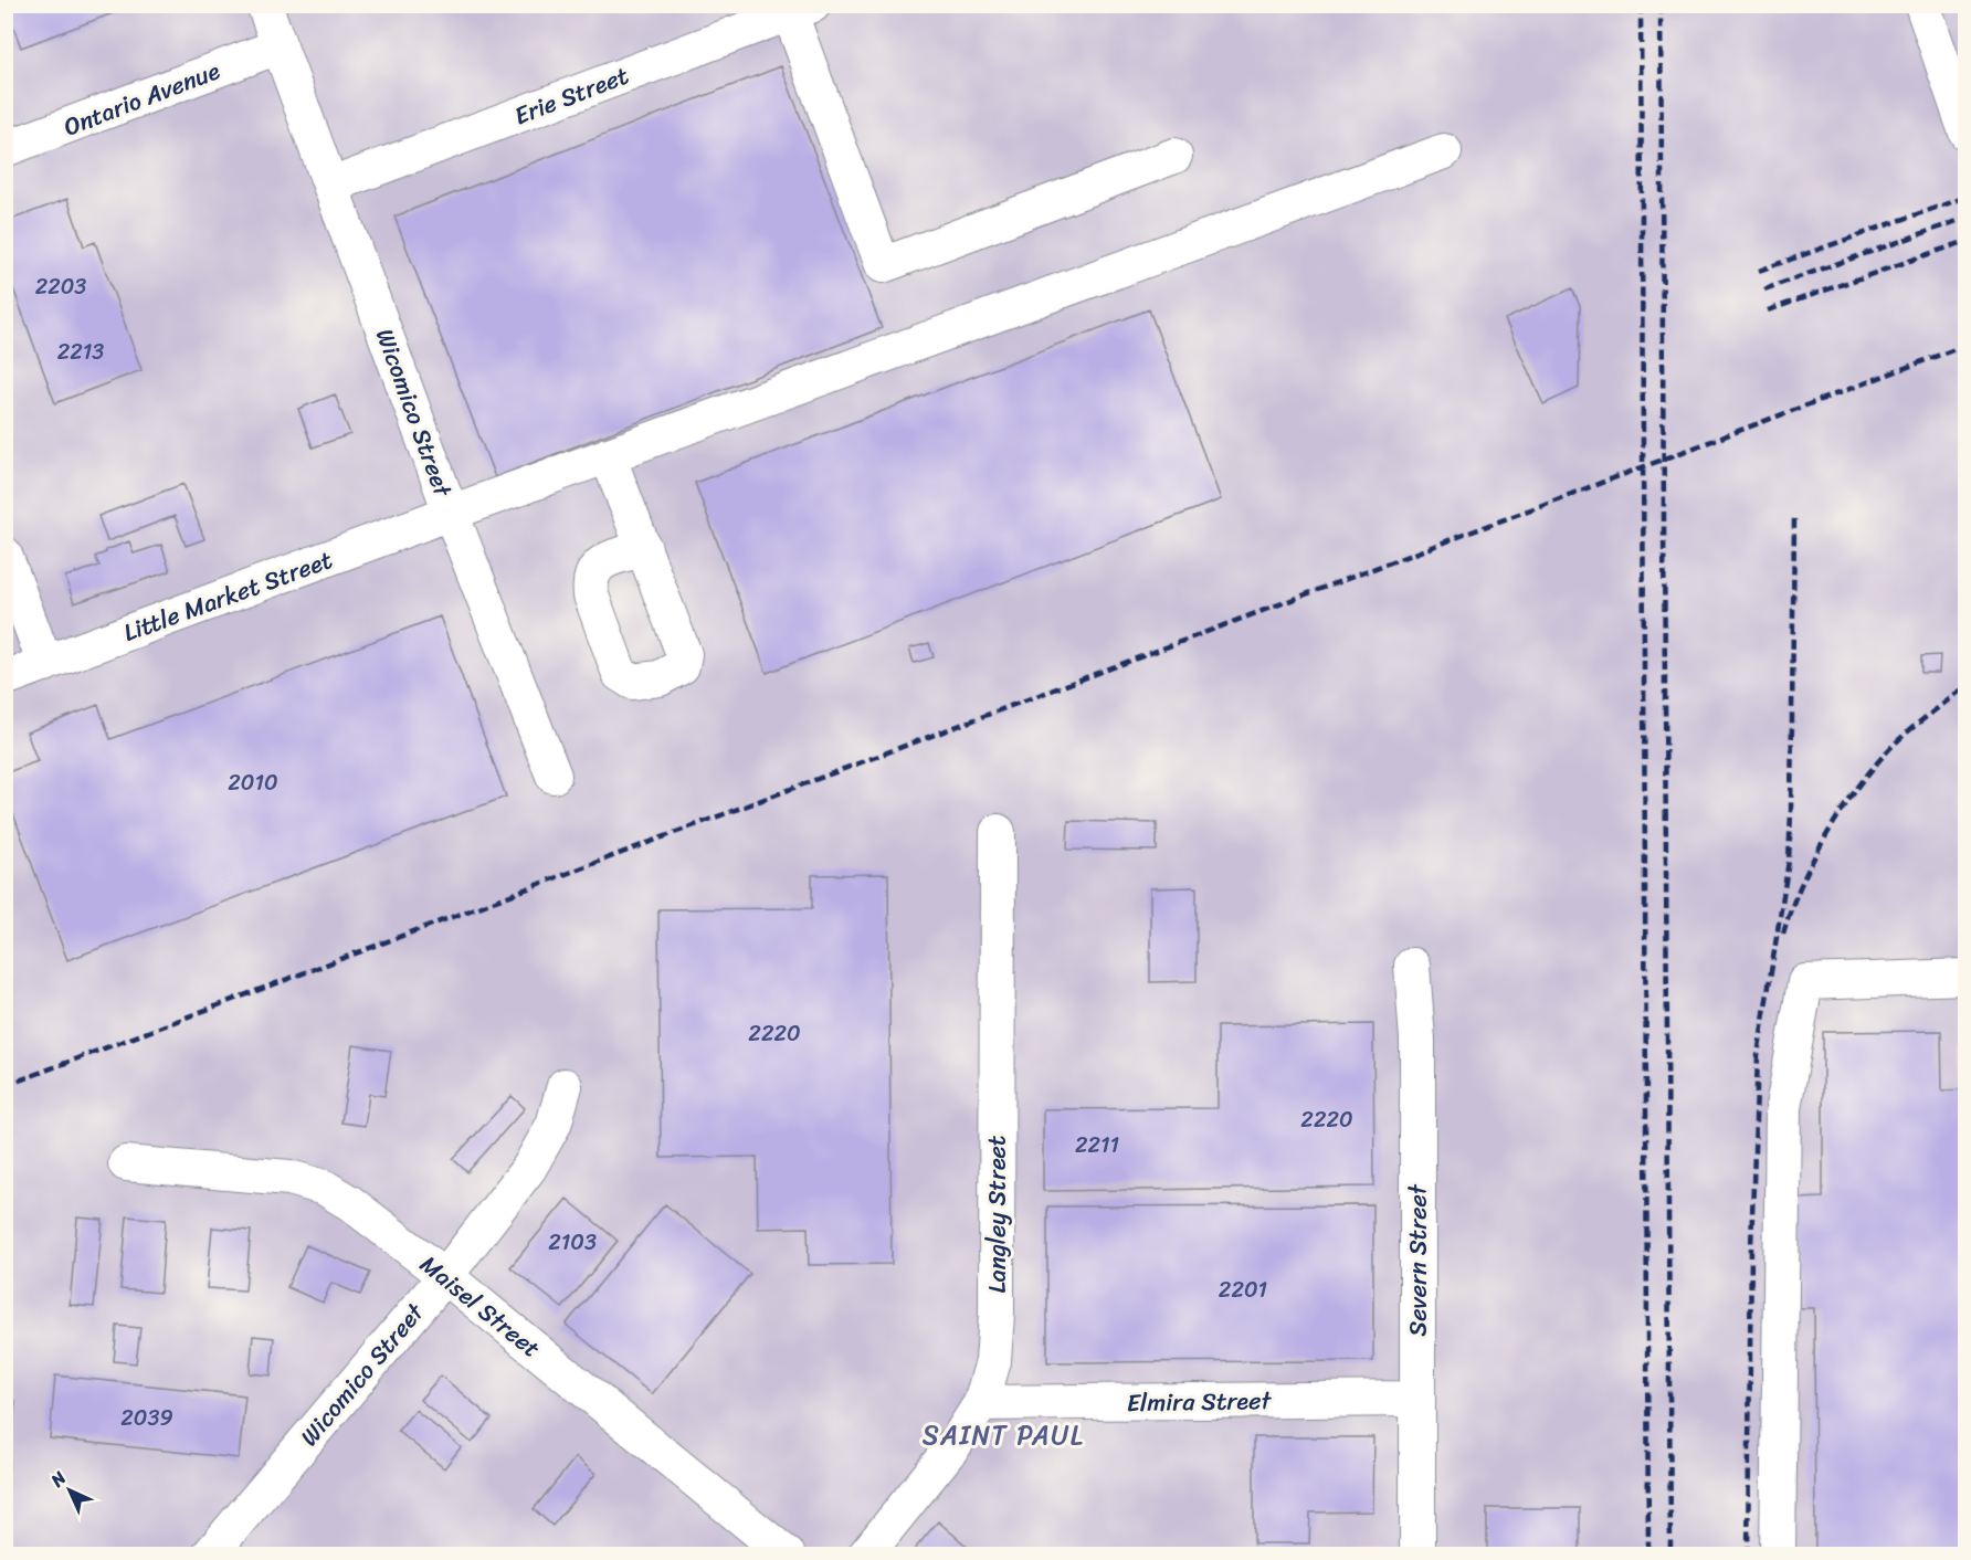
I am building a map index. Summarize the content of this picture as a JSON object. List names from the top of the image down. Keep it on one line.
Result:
{"streets":{"street":["Erie Street","Ontario Avenue","Wicomico Street","Little Market Street","Langley Street","Severn Street","Maisel Street","Elmira Street"]},"crossings":[["Erie Street","Wicomico Street"],["Ontario Avenue","Wicomico Street"],["Wicomico Street","Little Market Street"],["Wicomico Street","Maisel Street"],["Langley Street","Elmira Street"],["Severn Street","Elmira Street"]],"districts":["SAINT PAUL"],"house_numbers":["2203","2213","2010","2220","2220","2211","2103","2201","2039"],"north":"top left"}
